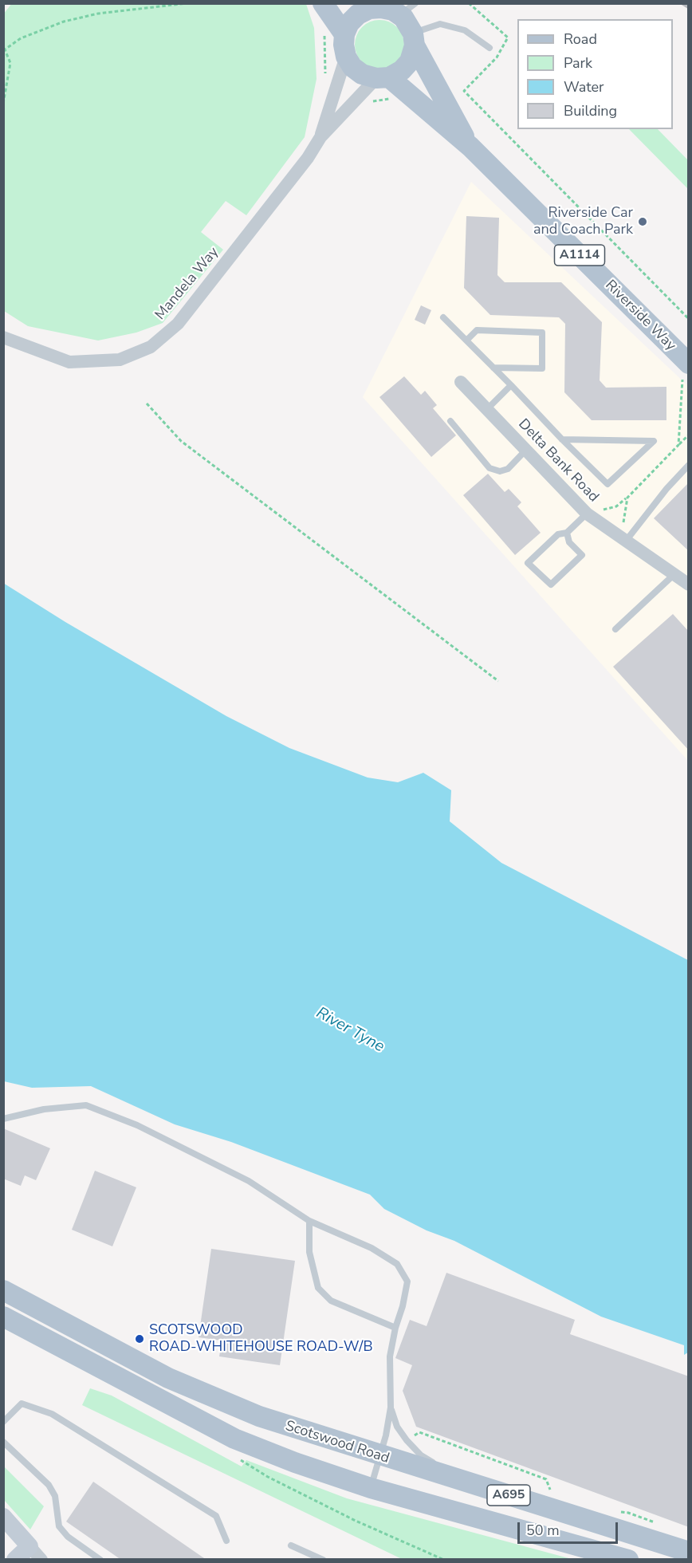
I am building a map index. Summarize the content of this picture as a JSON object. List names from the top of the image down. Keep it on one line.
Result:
{"streets":{"main road":["A1114","Riverside Way","Scotswood Road","A695"],"street":["Mandela Way","Delta Bank Road"]},"crossings":[["A1114","Mandela Way"],["A1114","Riverside Way"]],"water":["River Tyne"],"places":["Riverside Car and Coach Park","SCOTSWOOD ROAD-WHITEHOUSE ROAD-W/B"],"legend":["Road","Park","Water","Building"],"scale_bar":"50 m"}
